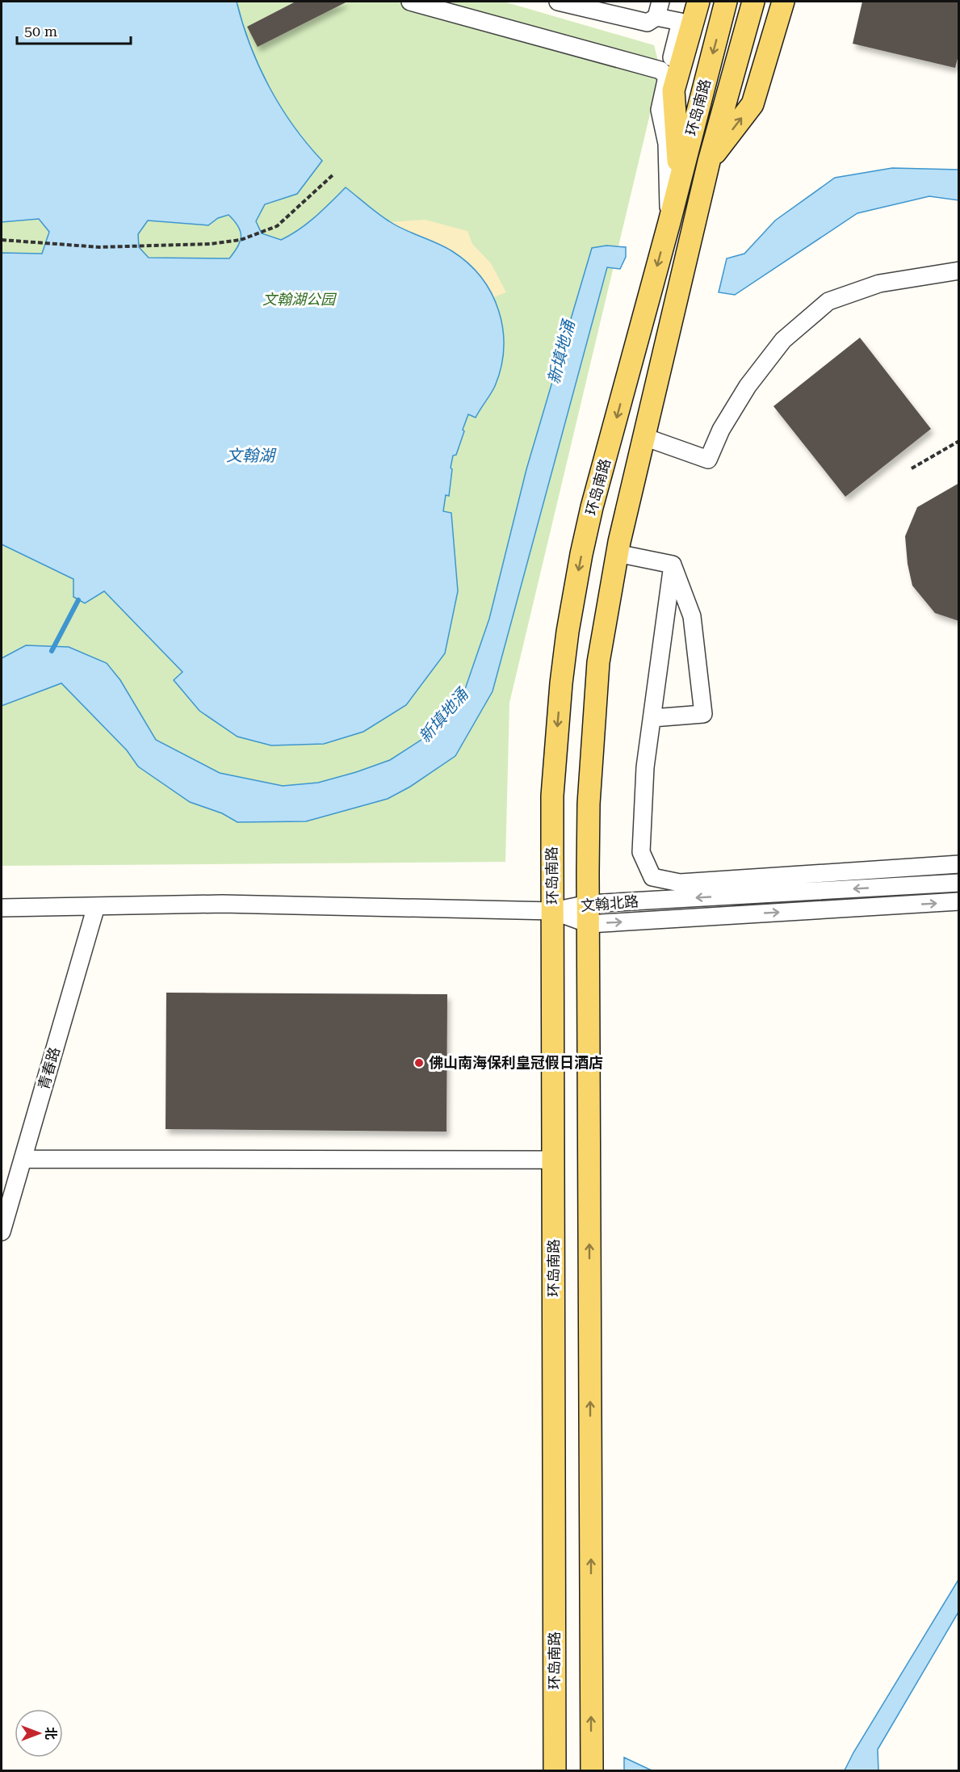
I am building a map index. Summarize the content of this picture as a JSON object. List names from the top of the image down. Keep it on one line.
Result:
{"streets":{"main road":["环岛南路"],"street":["文翰北路","青春路"]},"crossings":[["环岛南路","文翰北路"],["文翰北路","青春路"]],"water":["新填地涌","文翰湖"],"parks":["文翰湖公园"],"places":["佛山南海保利皇冠假日酒店"],"scale_bar":"50 m","north":"right"}
